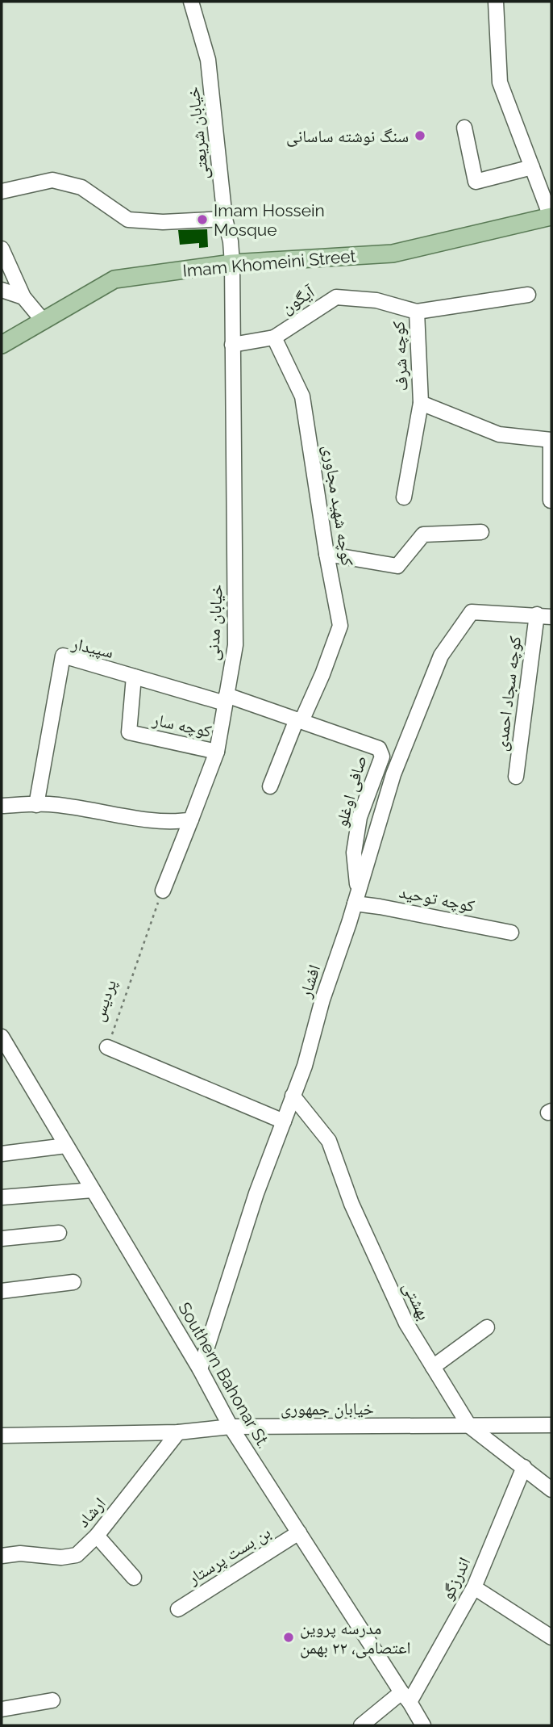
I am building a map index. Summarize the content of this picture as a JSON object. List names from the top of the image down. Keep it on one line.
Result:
{"streets":{"main road":["Imam Khomeini Street"],"street":["خیابان شریعتی","آیگون","کوچه شرف","کوچه شهید مجاوری","خیابان مدنی","سپیدار","کوچه سجاد احمدی","کوچه سار","صافی اوغلو","کوچه توحید","افشار","پردیس","بهشتی","Southern Bahonar St.","خیابان جمهوری","ارشاد","بن بست پرستار","اندرزگو"]},"crossings":[["خیابان شریعتی","Imam Khomeini Street"],["خیابان شریعتی","خیابان مدنی"],["Imam Khomeini Street","خیابان مدنی"],["آیگون","کوچه شرف"],["آیگون","کوچه شهید مجاوری"],["کوچه شهید مجاوری","صافی اوغلو"],["خیابان مدنی","سپیدار"],["خیابان مدنی","کوچه سار"],["خیابان مدنی","صافی اوغلو"],["سپیدار","کوچه سار"],["سپیدار","صافی اوغلو"],["کوچه سجاد احمدی","افشار"],["صافی اوغلو","کوچه توحید"],["صافی اوغلو","افشار"],["کوچه توحید","افشار"],["افشار","پردیس"],["افشار","بهشتی"],["افشار","Southern Bahonar St."],["بهشتی","خیابان جمهوری"],["بهشتی","اندرزگو"],["Southern Bahonar St.","خیابان جمهوری"],["Southern Bahonar St.","بن بست پرستار"],["Southern Bahonar St.","اندرزگو"],["خیابان جمهوری","ارشاد"]],"places":["سنگ نوشته ساسانی","Imam Hossein Mosque","مدرسه پروین اعتصامی، ۲۲ بهمن"]}
